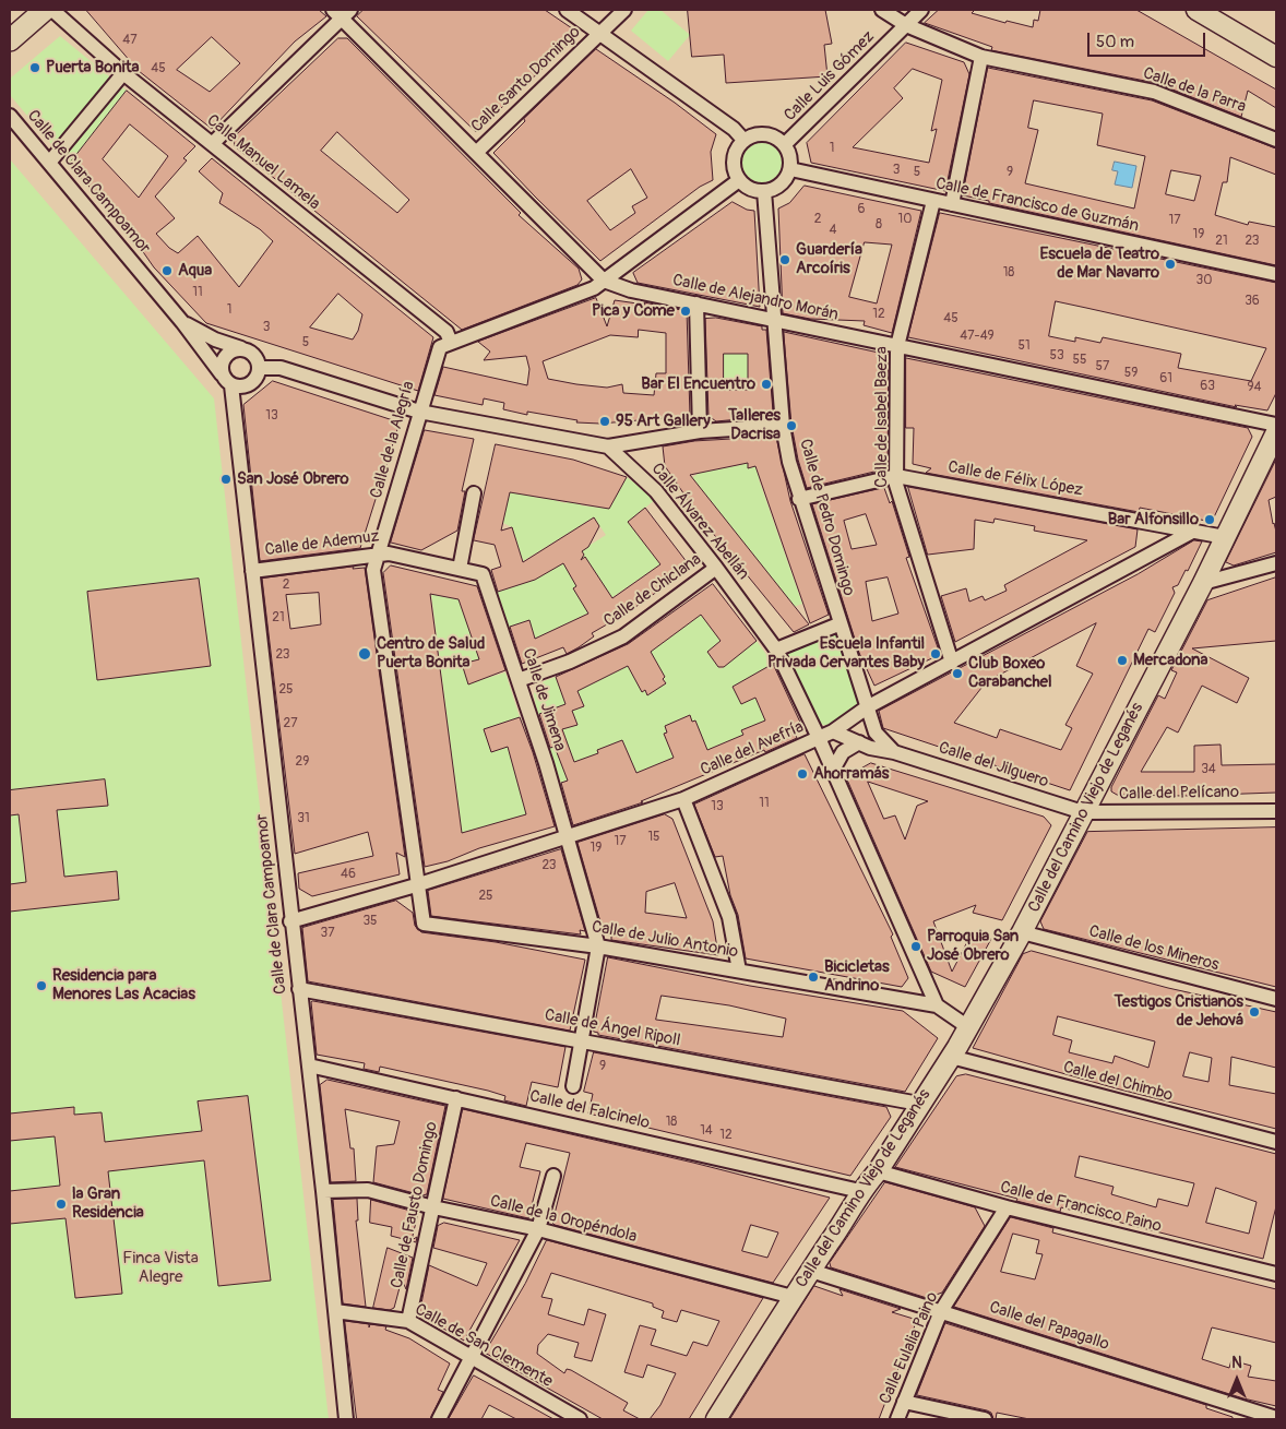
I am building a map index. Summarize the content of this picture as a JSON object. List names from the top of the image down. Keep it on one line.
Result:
{"streets":{"street":["Calle Luis Gómez","Calle Santo Domingo","Calle de la Parra","Calle Manuel Lamela","Calle de Clara Campoamor","Calle de Francisco de Guzmán","Calle de Alejandro Morán","Calle de Isabel Baeza","Calle de la Alegría","Calle de Félix López","Calle de Pedro Domingo","Calle Álvarez Abellán","Calle de Ademuz","Calle de Chiclana","Calle de Jimena","Calle del Avefría","Calle del Jilguero","Calle del Pelícano","Calle del Camino Viejo de Leganés","Calle de Julio Antonio","Calle de los Mineros","Calle de Ángel Ripoll","Calle del Chimbo","Calle del Falcinelo","Calle de Fausto Domingo","Calle de Francisco Paino","Calle de la Oropéndola","Calle del Papagallo","Calle de San Clemente","Calle Eulalia Paino"]},"crossings":[["Calle Luis Gómez","Calle de la Parra"],["Calle Luis Gómez","Calle de Francisco de Guzmán"],["Calle Luis Gómez","Calle de la Alegría"],["Calle Luis Gómez","Calle de Pedro Domingo"],["Calle Santo Domingo","Calle de Alejandro Morán"],["Calle Manuel Lamela","Calle de la Alegría"],["Calle de Clara Campoamor","Calle de Ademuz"],["Calle de Clara Campoamor","Calle del Avefría"],["Calle de Clara Campoamor","Calle de Ángel Ripoll"],["Calle de Clara Campoamor","Calle del Falcinelo"],["Calle de Clara Campoamor","Calle de la Oropéndola"],["Calle de Clara Campoamor","Calle de San Clemente"],["Calle de Francisco de Guzmán","Calle de Isabel Baeza"],["Calle de Francisco de Guzmán","Calle de la Alegría"],["Calle de Francisco de Guzmán","Calle de Pedro Domingo"],["Calle de Alejandro Morán","Calle de Isabel Baeza"],["Calle de Alejandro Morán","Calle de la Alegría"],["Calle de Alejandro Morán","Calle de Pedro Domingo"],["Calle de Isabel Baeza","Calle de Félix López"],["Calle de Isabel Baeza","Calle del Avefría"],["Calle de la Alegría","Calle de Pedro Domingo"],["Calle de la Alegría","Calle de Ademuz"],["Calle de la Alegría","Calle del Avefría"],["Calle de la Alegría","Calle de Julio Antonio"],["Calle de Félix López","Calle de Pedro Domingo"],["Calle de Félix López","Calle del Avefría"],["Calle de Félix López","Calle del Camino Viejo de Leganés"],["Calle de Pedro Domingo","Calle del Avefría"],["Calle de Pedro Domingo","Calle del Jilguero"],["Calle Álvarez Abellán","Calle de Chiclana"],["Calle Álvarez Abellán","Calle del Avefría"],["Calle Álvarez Abellán","Calle de Julio Antonio"],["Calle de Ademuz","Calle de Jimena"],["Calle de Chiclana","Calle de Jimena"],["Calle de Jimena","Calle del Avefría"],["Calle de Jimena","Calle de Julio Antonio"],["Calle del Avefría","Calle del Jilguero"],["Calle del Avefría","Calle de Julio Antonio"],["Calle del Jilguero","Calle del Pelícano"],["Calle del Jilguero","Calle del Camino Viejo de Leganés"],["Calle del Pelícano","Calle del Camino Viejo de Leganés"],["Calle del Camino Viejo de Leganés","Calle de los Mineros"],["Calle del Camino Viejo de Leganés","Calle de Ángel Ripoll"],["Calle del Camino Viejo de Leganés","Calle del Chimbo"],["Calle del Camino Viejo de Leganés","Calle del Falcinelo"],["Calle del Camino Viejo de Leganés","Calle de Francisco Paino"],["Calle del Camino Viejo de Leganés","Calle de la Oropéndola"],["Calle del Camino Viejo de Leganés","Calle del Papagallo"],["Calle del Falcinelo","Calle de Fausto Domingo"],["Calle de Fausto Domingo","Calle de la Oropéndola"],["Calle de Fausto Domingo","Calle de San Clemente"],["Calle de Francisco Paino","Calle Eulalia Paino"],["Calle del Papagallo","Calle Eulalia Paino"]],"parks":["Finca Vista Alegre"],"places":["Puerta Bonita","Guardería Arcoíris","Escuela de Teatro de Mar Navarro","Aqua","Pica y Come","Bar El Encuentro","95 Art Gallery","Talleres Dacrisa","San José Obrero","Bar Alfonsillo","Centro de Salud Puerta Bonita","Escuela Infantil Privada Cervantes Baby","Mercadona","Club Boxeo Carabanchel","Ahorramás","Parroquia San José Obrero","Bicicletas Andrino","Residencia para Menores Las Acacias","Testigos Cristianos de Jehová","la Gran Residencia"],"house_numbers":["47","45","1","3","5","9","6","2","10","17","8","4","19","21","23","18","30","11","36","1","12","45","3","47-49","5","51","53","55","57","59","61","63","94","13","2","21","23","25","27","29","34","11","13","31","15","17","19","23","46","25","35","37","9","18","14","12"],"scale_bar":"50 m","north":"top"}
